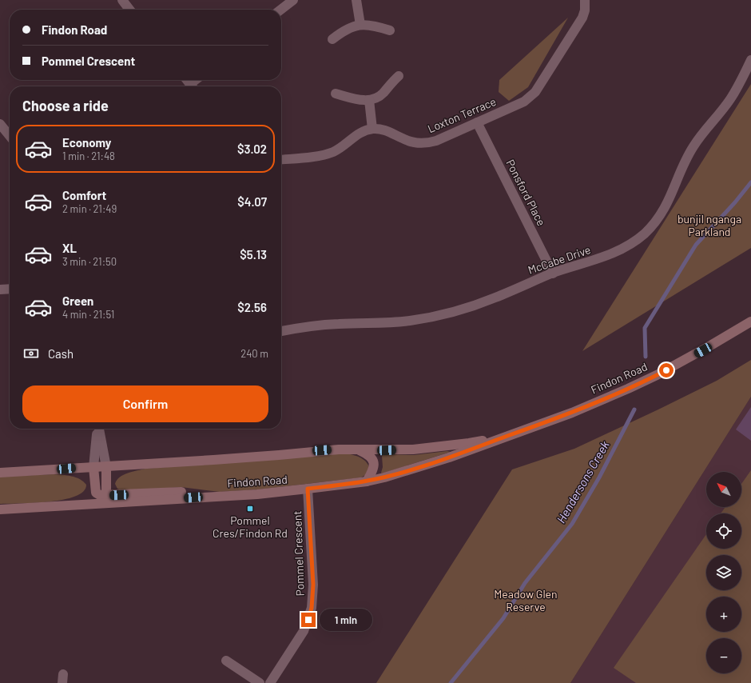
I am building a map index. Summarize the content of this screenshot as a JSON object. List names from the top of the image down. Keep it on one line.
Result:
{"streets":{"main road":["Findon Road"],"street":["Loxton Terrace","Ponsford Place","McCabe Drive","Pommel Crescent"]},"crossings":[["Loxton Terrace","Ponsford Place"],["Ponsford Place","McCabe Drive"],["Findon Road","Pommel Crescent"]],"water":["Hendersons Creek"],"parks":["bunjil nganga Parkland","Meadow Glen Reserve"],"places":{"transit":["Pommel Cres/Findon Rd"]},"north":"top left","page":{"banner":["Findon Road","Pommel Crescent"],"heading":"Choose a ride","list":[{"name":"Economy","note":"1 min · 21:48","value":"$3.02"},{"name":"Comfort","note":"2 min · 21:49","value":"$4.07"},{"name":"XL","note":"3 min · 21:50","value":"$5.13"},{"name":"Green","note":"4 min · 21:51","value":"$2.56"}],"pay":["Cash","240 m"],"buttons":"Confirm","map_buttons":["+","−"],"bubble":"1 min"}}
